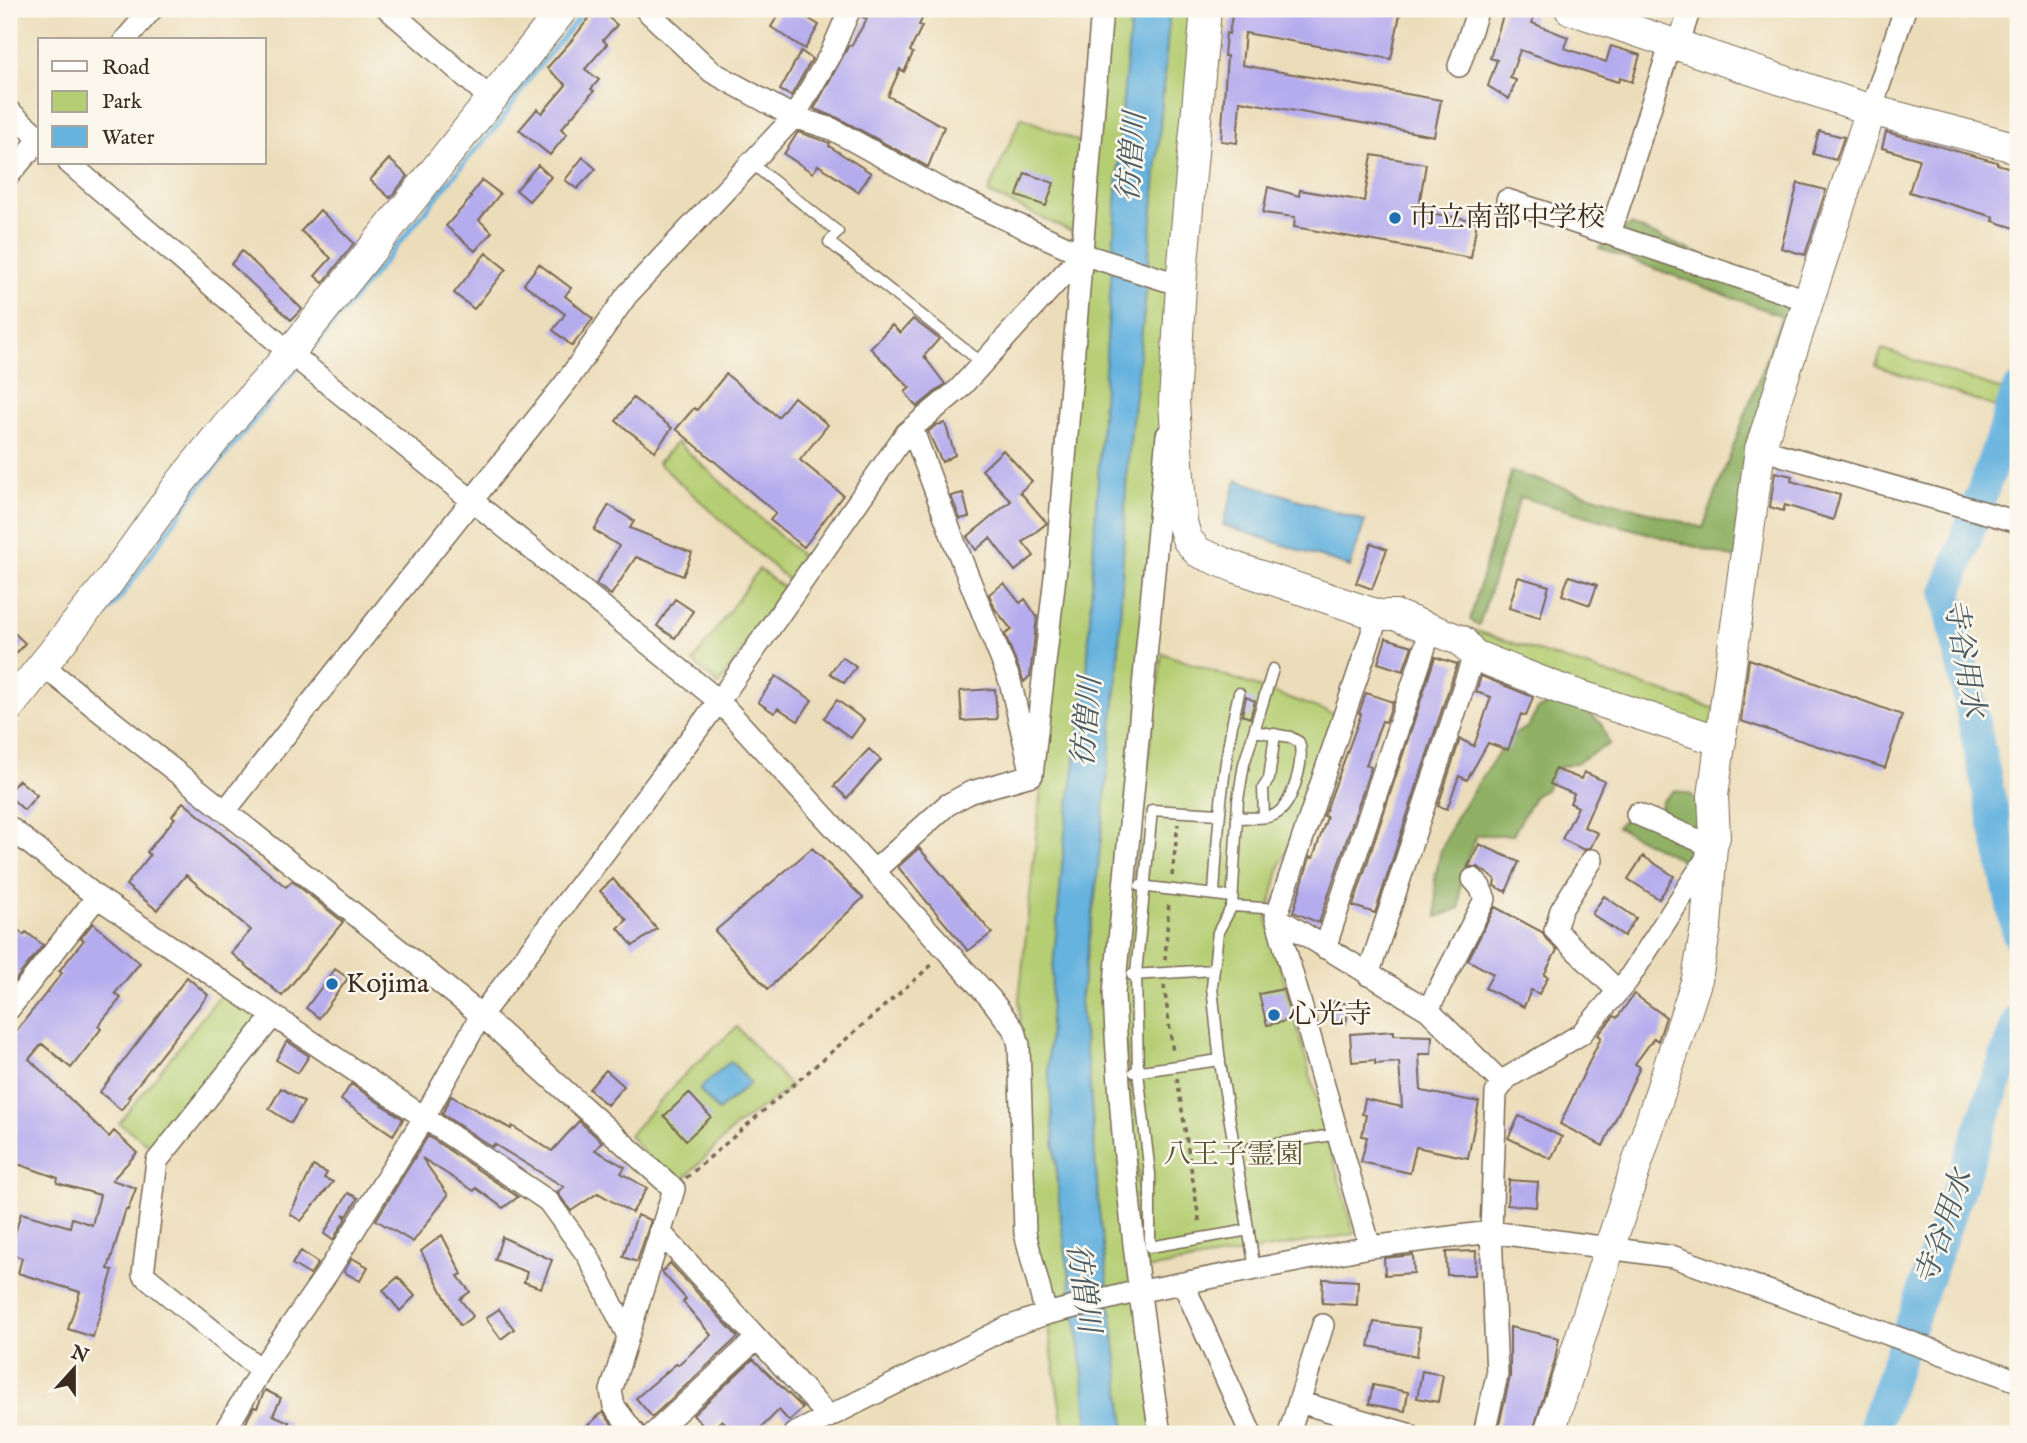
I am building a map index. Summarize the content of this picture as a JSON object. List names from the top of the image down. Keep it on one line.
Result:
{"water":["彷僧川","寺谷用水"],"parks":["八王子霊園"],"places":["市立南部中学校","Kojima","心光寺"],"legend":["Road","Park","Water"],"north":"top"}
